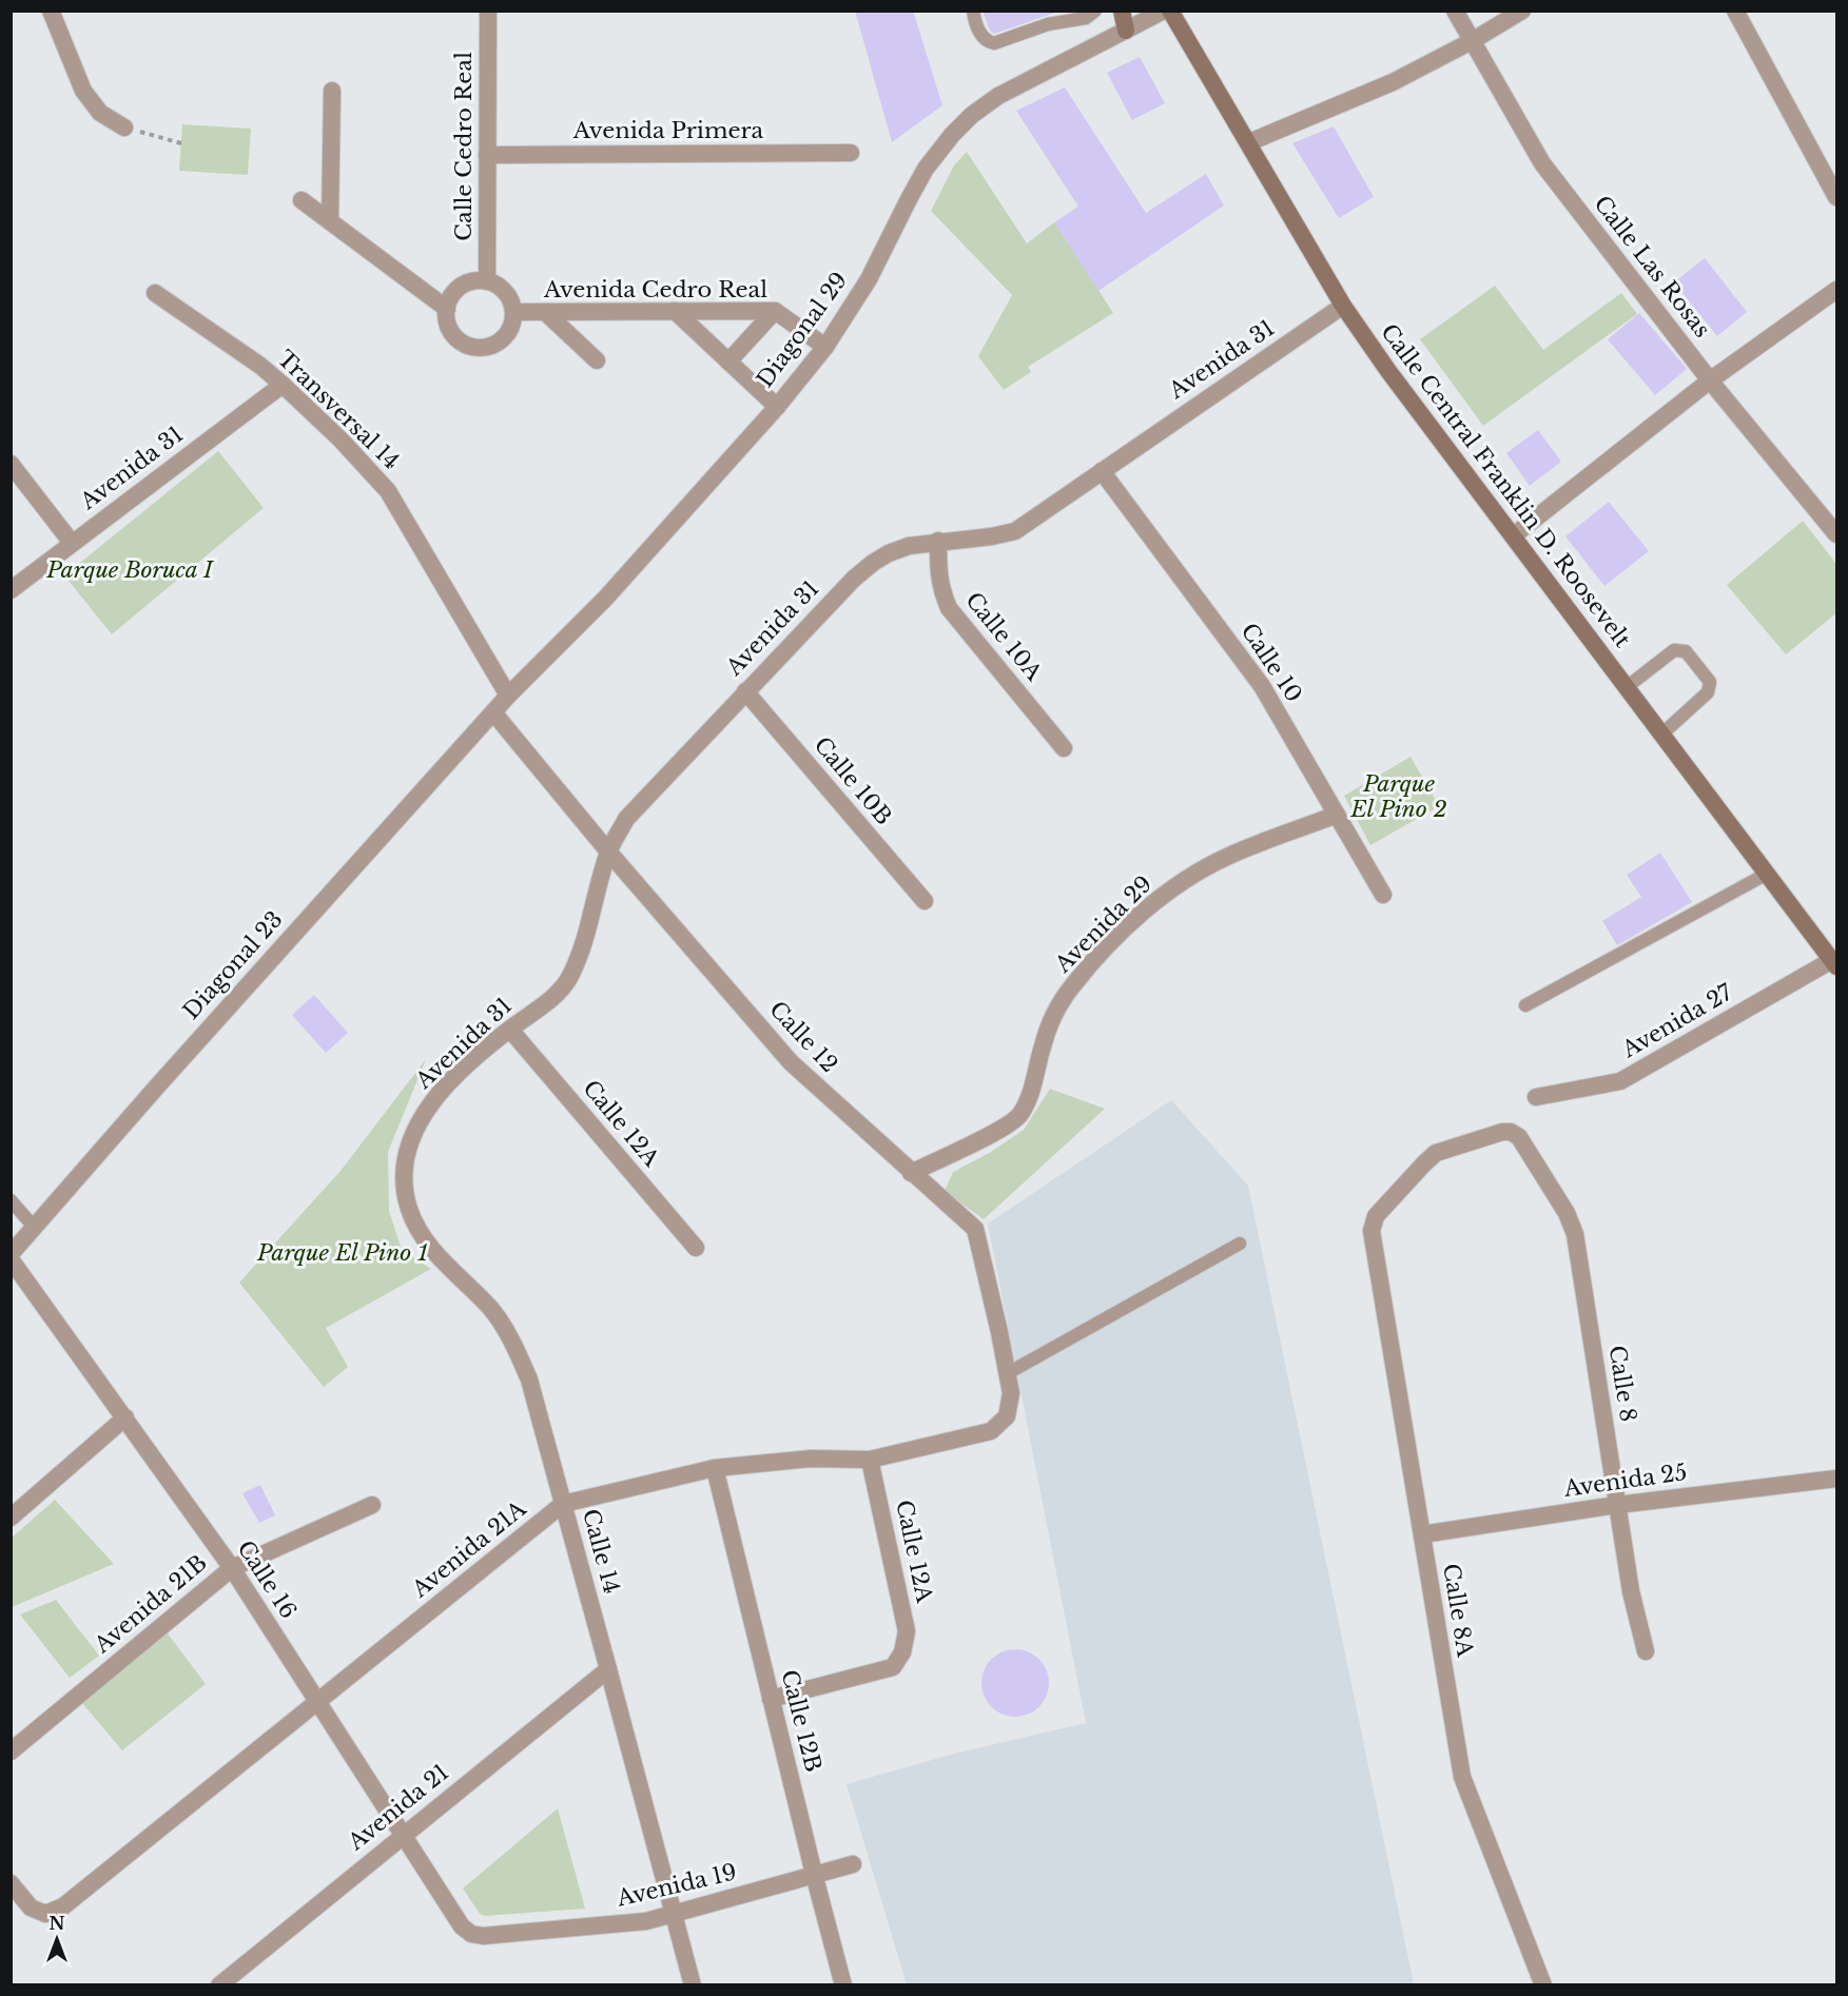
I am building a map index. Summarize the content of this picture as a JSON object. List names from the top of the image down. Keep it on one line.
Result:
{"streets":{"main road":["Calle Central Franklin D. Roosevelt"],"street":["Avenida Primera","Calle Cedro Real","Calle Las Rosas","Avenida Cedro Real","Diagonal 29","Avenida 31","Transversal 14","Calle 10A","Calle 10","Calle 10B","Avenida 29","Diagonal 23","Avenida 27","Calle 12","Calle 12A","Calle 8","Avenida 25","Avenida 21A","Calle 14","Calle 16","Avenida 21B","Calle 8A","Calle 12B","Avenida 21","Avenida 19"]},"crossings":[["Avenida Primera","Calle Cedro Real"],["Calle Cedro Real","Avenida Cedro Real"],["Avenida Cedro Real","Diagonal 29"],["Diagonal 29","Transversal 14"],["Diagonal 29","Diagonal 23"],["Diagonal 29","Calle 12"],["Avenida 31","Transversal 14"],["Avenida 31","Calle Central Franklin D. Roosevelt"],["Avenida 31","Calle 10A"],["Avenida 31","Calle 10"],["Avenida 31","Calle 10B"],["Avenida 31","Calle 12"],["Avenida 31","Calle 12A"],["Avenida 31","Calle 14"],["Calle Central Franklin D. Roosevelt","Avenida 27"],["Calle 10","Avenida 29"],["Avenida 29","Calle 12"],["Diagonal 23","Calle 12"],["Calle 12","Avenida 21A"],["Calle 12A","Avenida 21A"],["Calle 12A","Calle 12B"],["Calle 8","Avenida 25"],["Calle 8","Calle 8A"],["Avenida 25","Calle 8A"],["Avenida 21A","Calle 14"],["Avenida 21A","Calle 16"],["Avenida 21A","Calle 12B"],["Calle 14","Avenida 21"],["Calle 14","Avenida 19"],["Calle 16","Avenida 21B"],["Calle 16","Avenida 21"],["Calle 16","Avenida 19"],["Calle 12B","Avenida 19"]],"parks":["Parque Boruca I","Parque El Pino 2","Parque El Pino 1"],"north":"top"}
